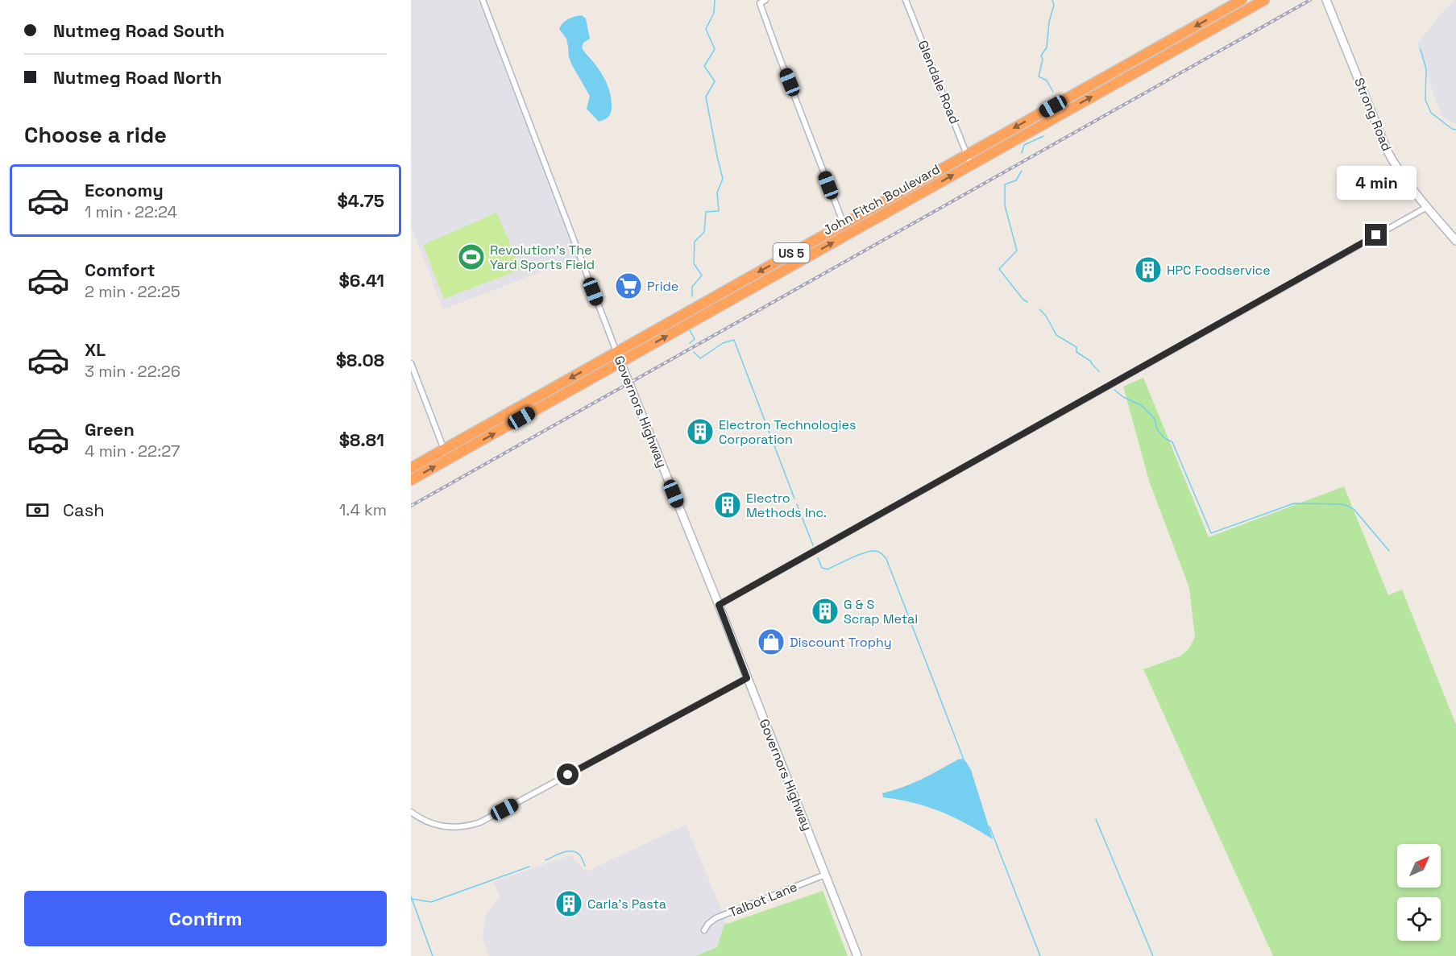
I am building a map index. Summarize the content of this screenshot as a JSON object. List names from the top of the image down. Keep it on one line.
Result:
{"streets":{"highway":["John Fitch Boulevard","US 5"],"street":["Glendale Road","Strong Road","Governors Highway","Talbot Lane"]},"crossings":[["Glendale Road","John Fitch Boulevard"],["John Fitch Boulevard","Governors Highway"],["Governors Highway","Talbot Lane"]],"places":{"sports":["Revolution's The Yard Sports Field"],"building":["HPC Foodservice","Electron Technologies Corporation","Electro Methods Inc.","G & S Scrap Metal","Carla's Pasta"],"supermarket":["Pride"],"shop":["Discount Trophy"]},"north":"top right","page":{"banner":["Nutmeg Road South","Nutmeg Road North"],"heading":"Choose a ride","list":[{"name":"Economy","note":"1 min · 22:24","value":"$4.75"},{"name":"Comfort","note":"2 min · 22:25","value":"$6.41"},{"name":"XL","note":"3 min · 22:26","value":"$8.08"},{"name":"Green","note":"4 min · 22:27","value":"$8.81"}],"bubble":"4 min","pay":["Cash","1.4 km"],"buttons":"Confirm"}}
